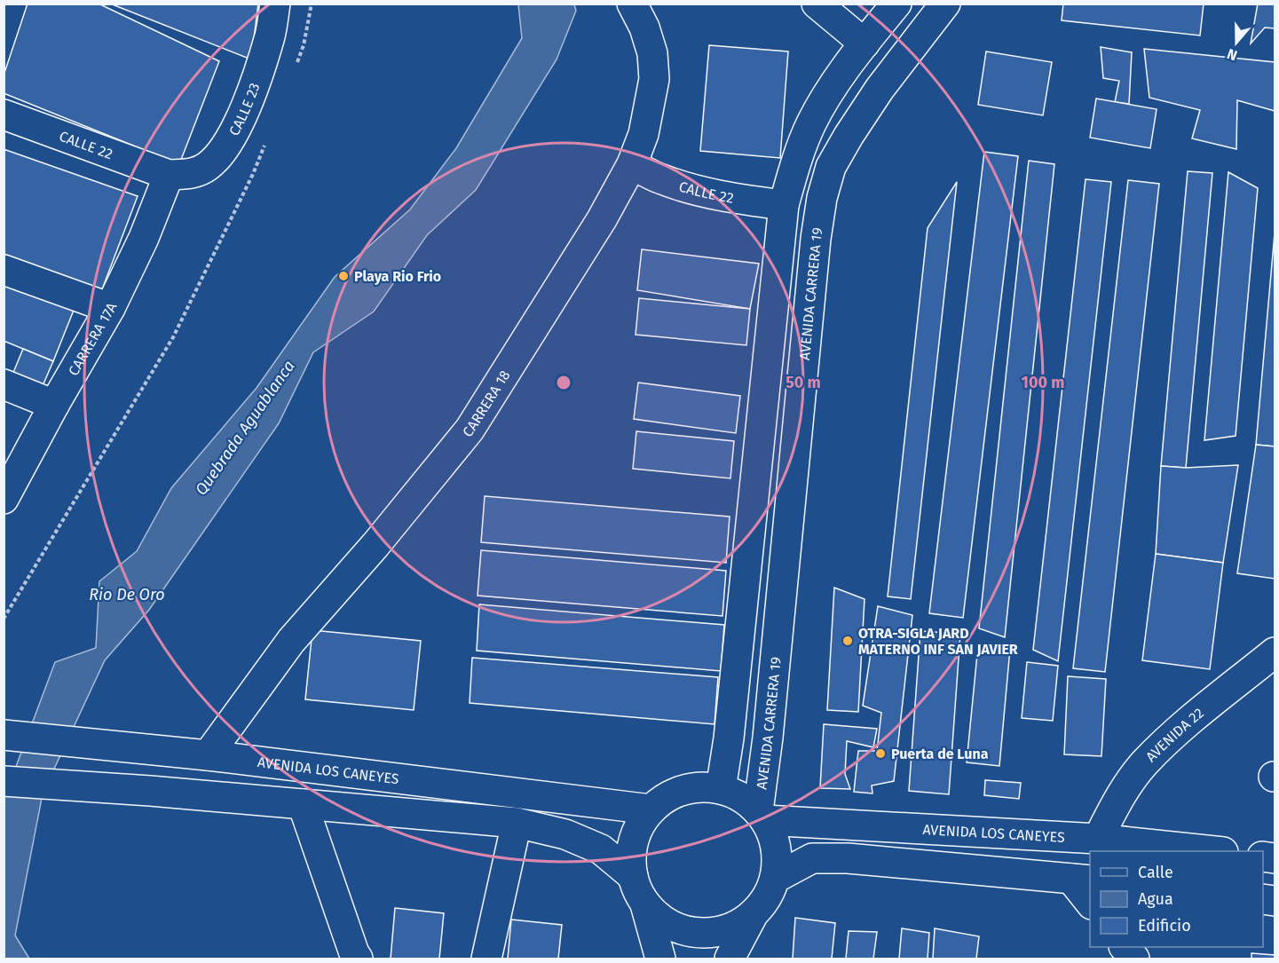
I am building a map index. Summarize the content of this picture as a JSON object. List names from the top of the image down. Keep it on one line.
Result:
{"streets":{"street":["CALLE 23","CALLE 22","AVENIDA CARRERA 19","CARRERA 17A","CARRERA 18","AVENIDA 22","AVENIDA LOS CANEYES"]},"crossings":[["CALLE 23","CALLE 22"],["CALLE 23","CARRERA 17A"],["CALLE 22","CARRERA 17A"],["CALLE 22","CARRERA 18"],["AVENIDA CARRERA 19","AVENIDA LOS CANEYES"],["CARRERA 18","AVENIDA LOS CANEYES"],["AVENIDA 22","AVENIDA LOS CANEYES"]],"water":["Quebrada Aguablanca","Rio De Oro"],"places":["Playa Rio Frio","OTRA-SIGLA JARD MATERNO INF SAN JAVIER","Puerta de Luna"],"legend":["Calle","Agua","Edificio"],"north":"bottom","rings":["50 m","100 m"]}
